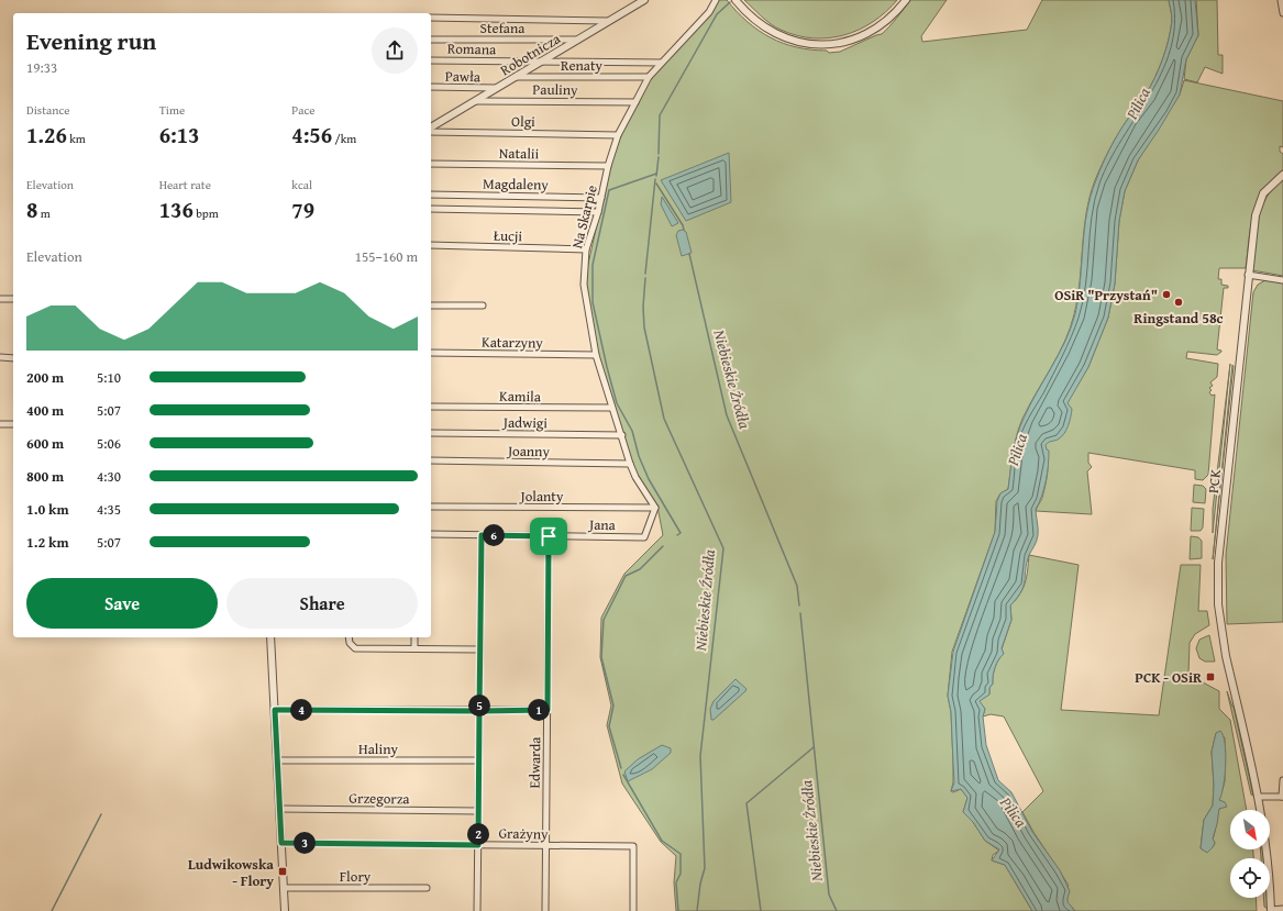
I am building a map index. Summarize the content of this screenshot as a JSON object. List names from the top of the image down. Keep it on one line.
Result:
{"streets":{"street":["Stefana","Romana","Robotnicza","Renaty","Pawła","Pauliny","Olgi","Natalii","Magdaleny","Na Skarpie","Łucji","Katarzyny","Kamila","Jadwigi","Joanny","PCK","Jolanty","Jana","Haliny","Edwarda","Grzegorza","Grażyny","Flory"]},"crossings":[["Stefana","Robotnicza"],["Romana","Robotnicza"],["Romana","Na Skarpie"],["Robotnicza","Renaty"],["Robotnicza","Pawła"],["Robotnicza","Pauliny"],["Renaty","Na Skarpie"],["Pauliny","Na Skarpie"],["Olgi","Na Skarpie"],["Natalii","Na Skarpie"],["Magdaleny","Na Skarpie"],["Na Skarpie","Łucji"],["Na Skarpie","Katarzyny"],["Na Skarpie","Kamila"],["Na Skarpie","Jadwigi"],["Na Skarpie","Joanny"],["Na Skarpie","Jolanty"],["Na Skarpie","Jana"],["Jolanty","Jana"],["Jana","Edwarda"],["Edwarda","Grażyny"]],"water":["Pilica","Niebieskie Żródła","Niebieskie Źródła"],"places":{"other":["OSiR \"Przystań\"","Ringstand 58c"],"transit":["PCK - OSiR","Ludwikowska - Flory"]},"north":"bottom right","page":{"heading":["Evening run","19:33"],"stats":[["Distance","1.26 km"],["Time","6:13"],["Pace","4:56 /km"],["Elevation","8 m"],["Heart rate","136 bpm"],["kcal","79"]],"chart":["Elevation","155–160 m"],"list":[{"name":"200 m","note":"5:10"},{"name":"400 m","note":"5:07"},{"name":"600 m","note":"5:06"},{"name":"800 m","note":"4:30"},{"name":"1.0 km","note":"4:35"},{"name":"1.2 km","note":"5:07"}],"pins":["6","5","1","4","2","3"],"buttons":["Save","Share"]}}
